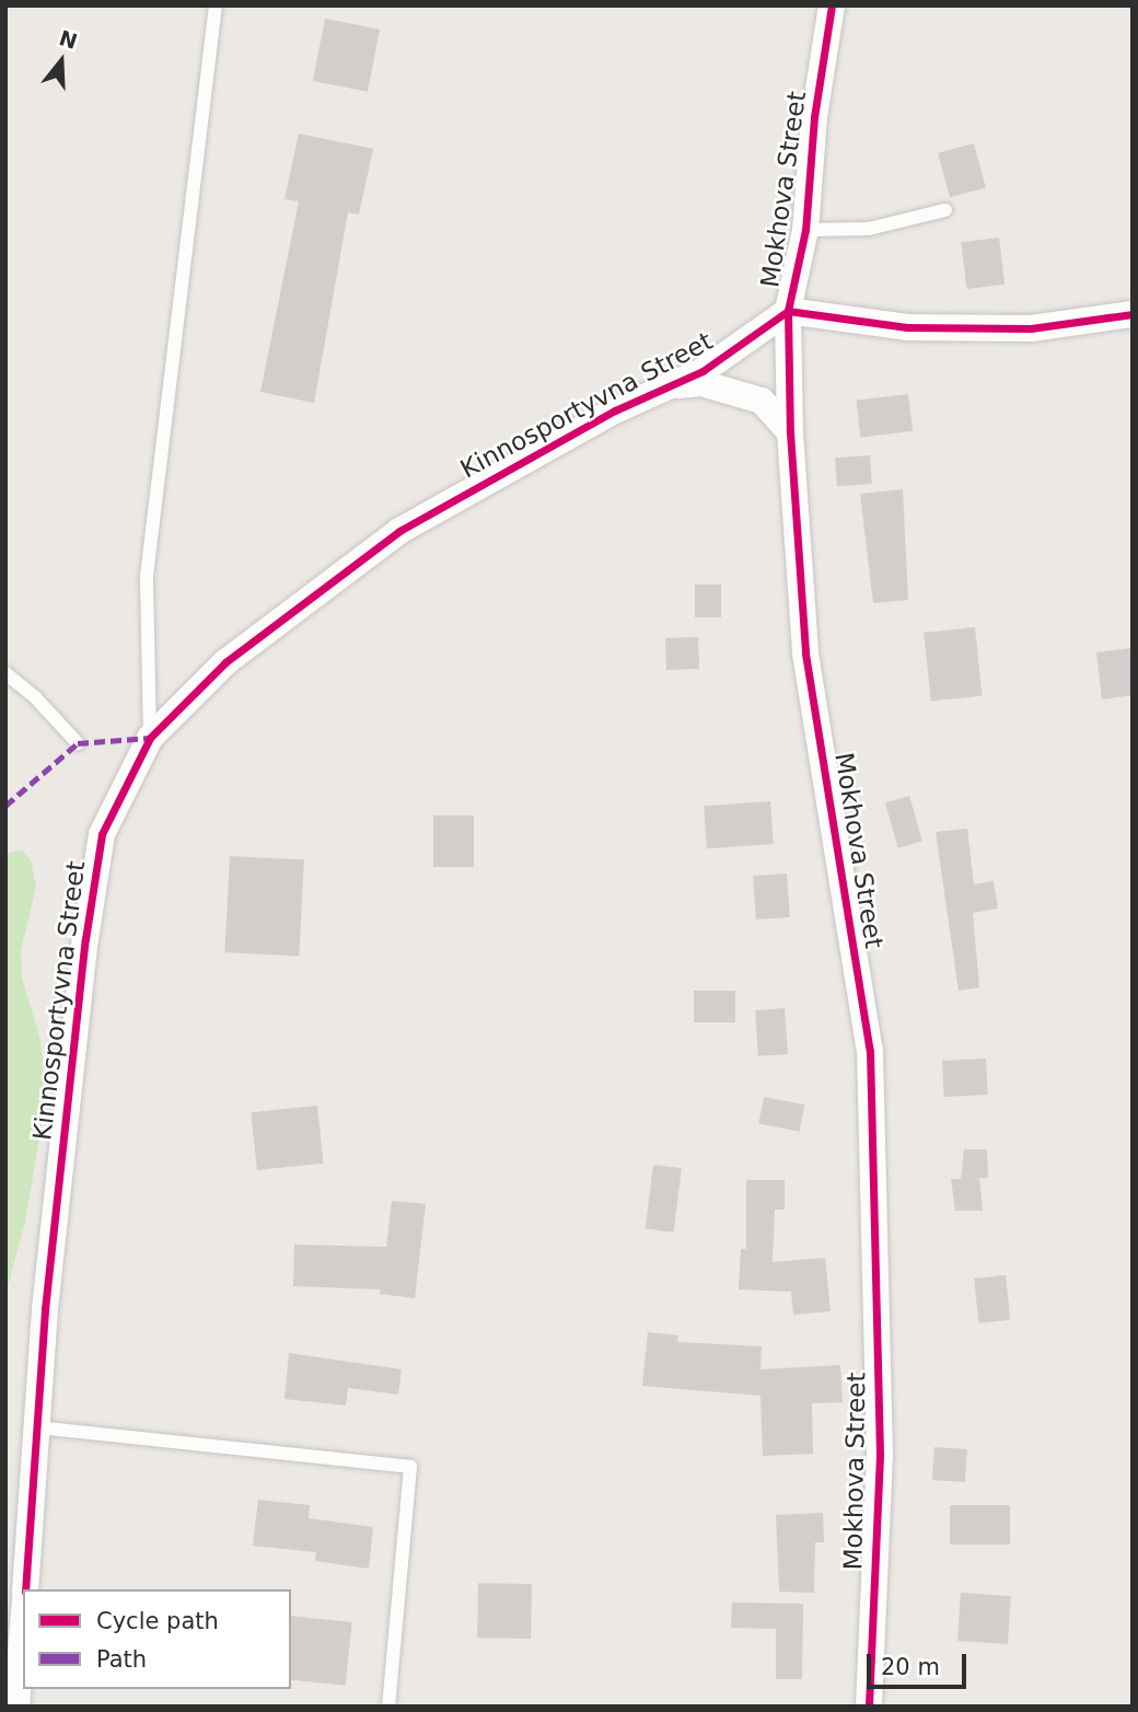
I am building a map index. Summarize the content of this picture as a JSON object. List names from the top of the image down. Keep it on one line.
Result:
{"streets":{"street":["Mokhova Street","Kinnosportyvna Street"]},"crossings":[["Mokhova Street","Kinnosportyvna Street"]],"legend":["Cycle path","Path"],"scale_bar":"20 m","north":"top"}
